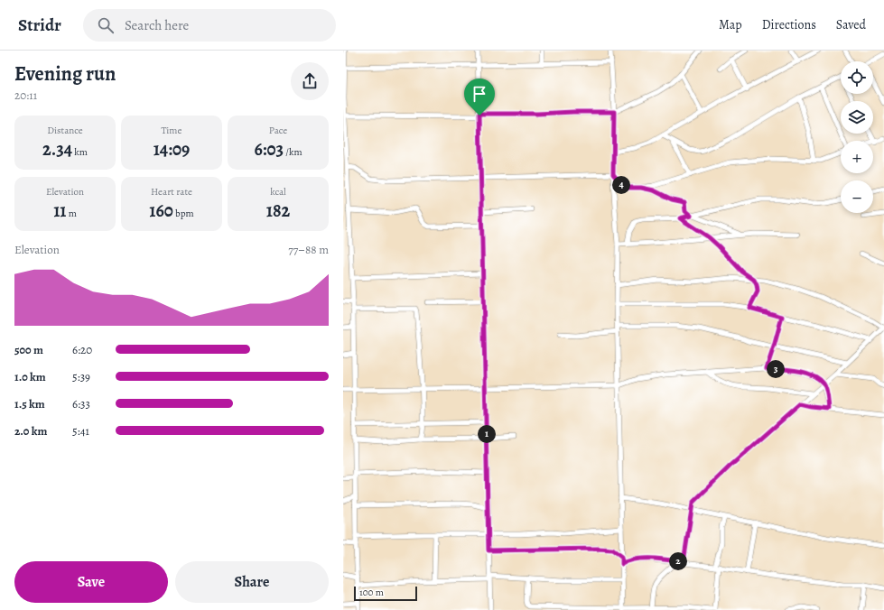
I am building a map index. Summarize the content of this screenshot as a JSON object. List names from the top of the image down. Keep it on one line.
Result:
{"scale_bar":"100 m","page":{"header":"Stridr","search":"Search here","nav":["Map","Directions","Saved"],"heading":["Evening run","20:11"],"map_buttons":["+","−"],"stats":[["Distance","2.34 km"],["Time","14:09"],["Pace","6:03 /km"],["Elevation","11 m"],["Heart rate","160 bpm"],["kcal","182"]],"pins":["4","3","1","2"],"chart":["Elevation","77–88 m"],"list":[{"name":"500 m","note":"6:20"},{"name":"1.0 km","note":"5:39"},{"name":"1.5 km","note":"6:33"},{"name":"2.0 km","note":"5:41"}],"buttons":["Save","Share"],"scale":"100 m"}}
